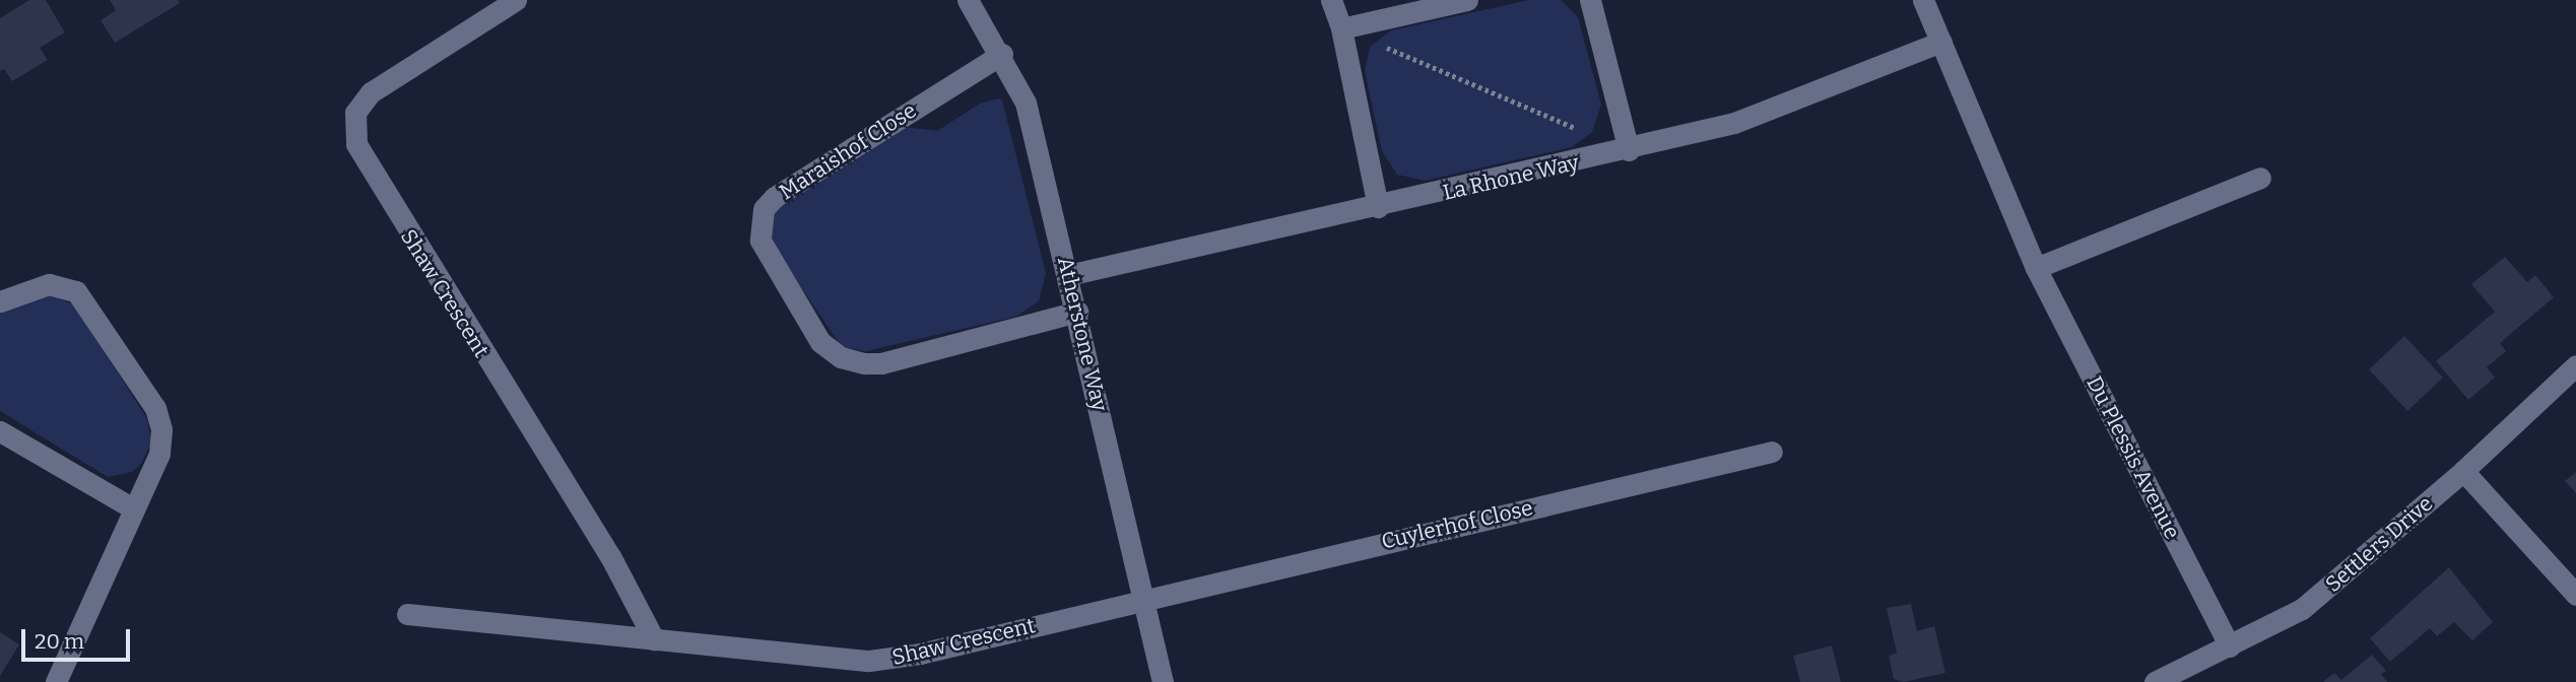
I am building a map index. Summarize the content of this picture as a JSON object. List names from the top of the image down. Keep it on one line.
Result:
{"streets":{"street":["Maraishof Close","La Rhone Way","Shaw Crescent","Atherstone Way","Du Plessis Avenue","Cuylerhof Close","Settlers Drive"]},"crossings":[["Maraishof Close","Atherstone Way"],["La Rhone Way","Atherstone Way"],["La Rhone Way","Du Plessis Avenue"],["Shaw Crescent","Atherstone Way"],["Shaw Crescent","Cuylerhof Close"],["Atherstone Way","Cuylerhof Close"],["Du Plessis Avenue","Settlers Drive"]],"scale_bar":"20 m"}
